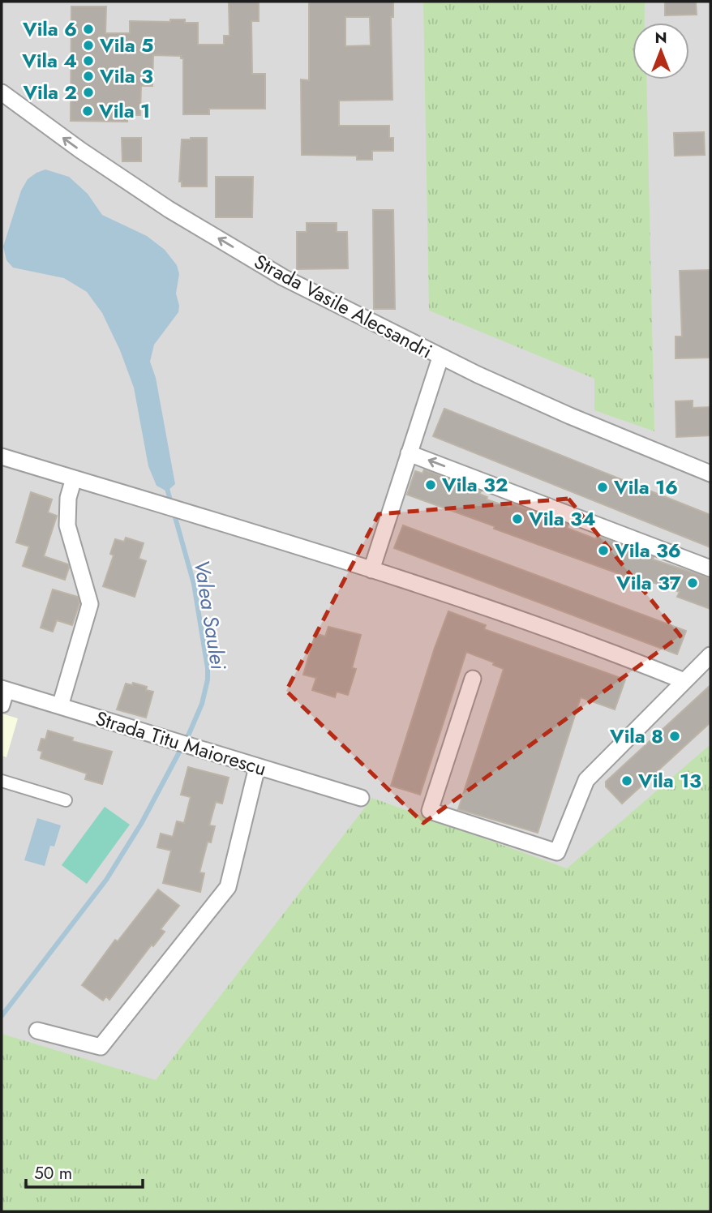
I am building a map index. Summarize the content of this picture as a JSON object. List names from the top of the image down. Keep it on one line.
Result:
{"streets":{"street":["Strada Vasile Alecsandri","Strada Titu Maiorescu"]},"one_way":["Strada Vasile Alecsandri"],"water":["Valea Saulei"],"places":["Vila 6","Vila 5","Vila 4","Vila 3","Vila 2","Vila 1","Vila 32","Vila 16","Vila 34","Vila 36","Vila 37","Vila 8","Vila 13"],"scale_bar":"50 m","north":"top"}
